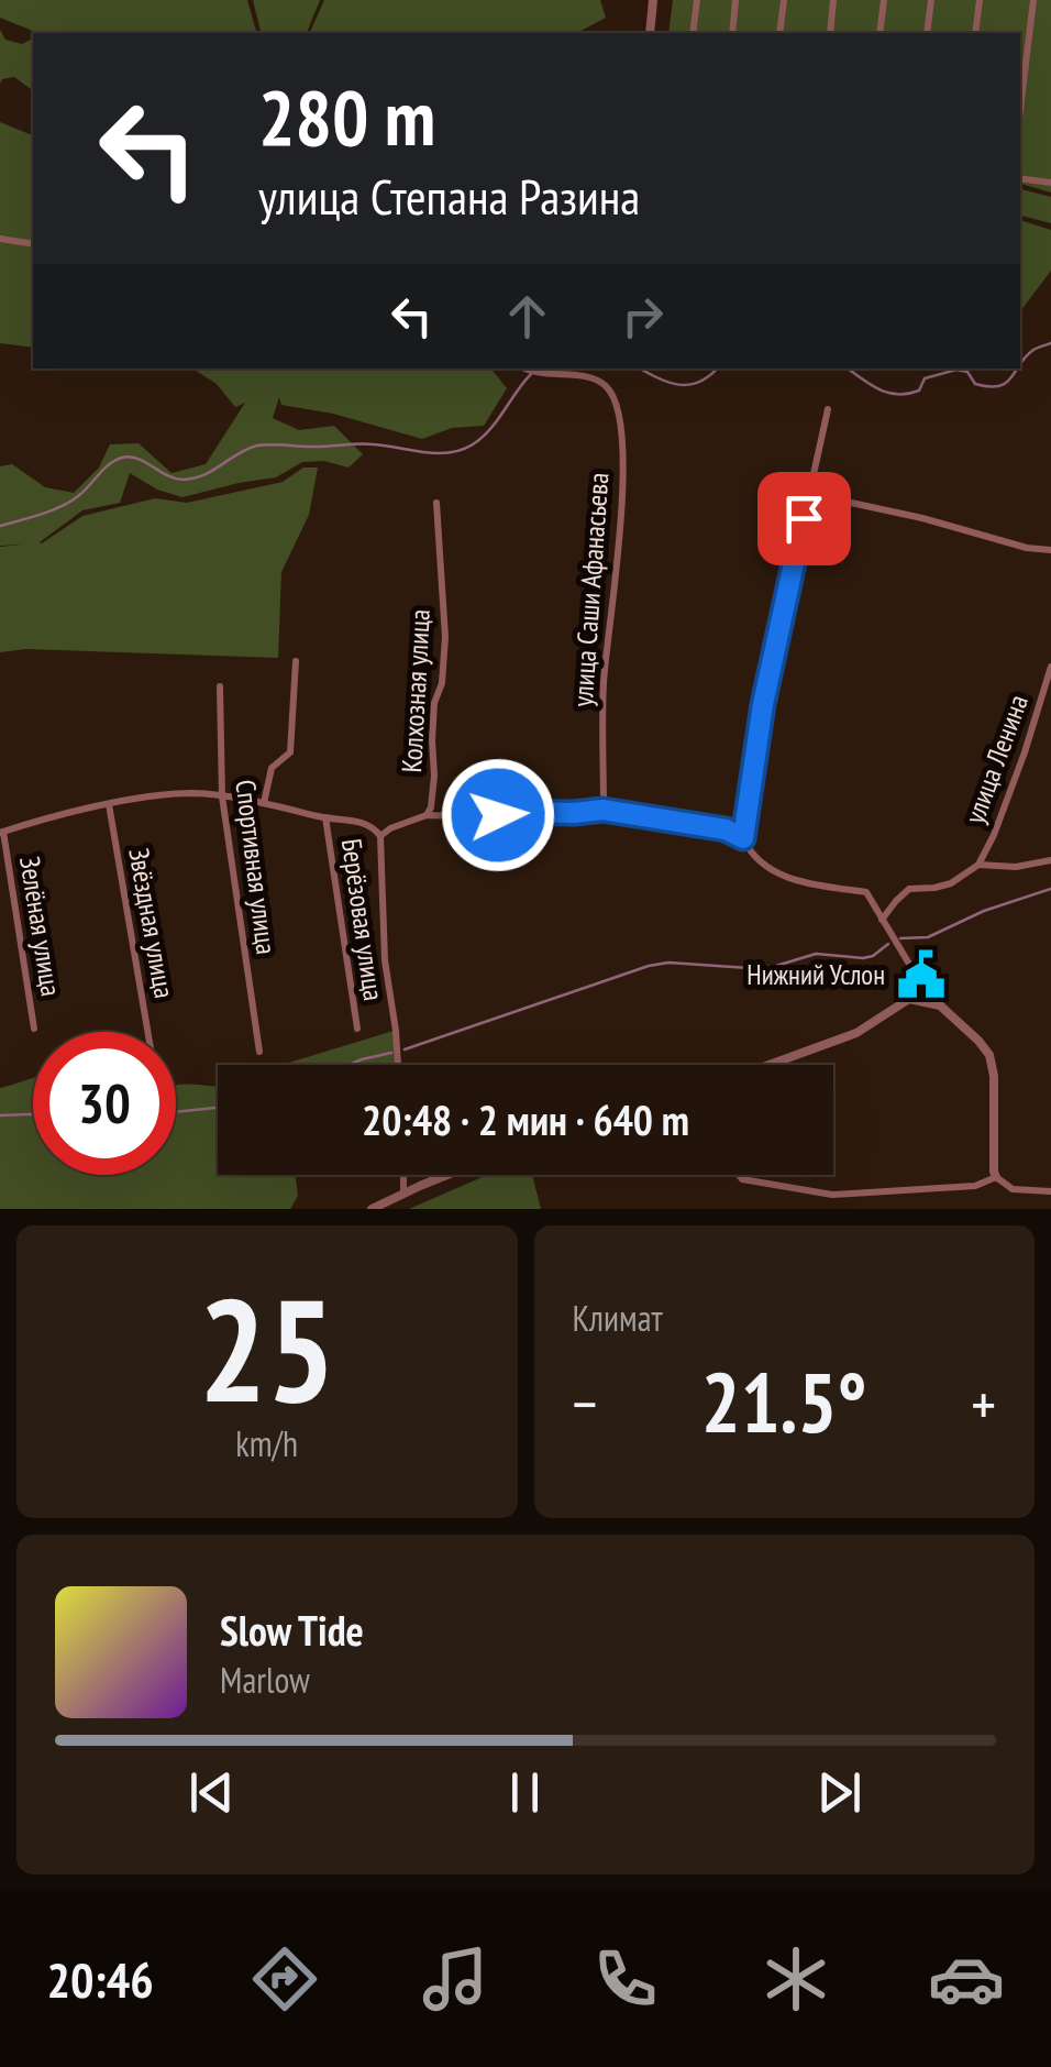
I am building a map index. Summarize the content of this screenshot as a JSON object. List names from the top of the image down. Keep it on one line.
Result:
{"streets":{"street":["улица Саши Афанасьева","Колхозная улица","улица Ленина","Спортивная улица","Берёзовая улица","Звёздная улица","Зелёная улица"]},"places":{"public building":["Нижний Услон"]},"page":{"turn":["280 m","улица Степана Разина"],"limit":"30","trip":"20:48 · 2 мин · 640 m","tile":[["25","km/h"],"Климат"],"heat":["−","21.5°","+"],"song":["Slow Tide","Marlow"],"tabs":"20:46"}}
